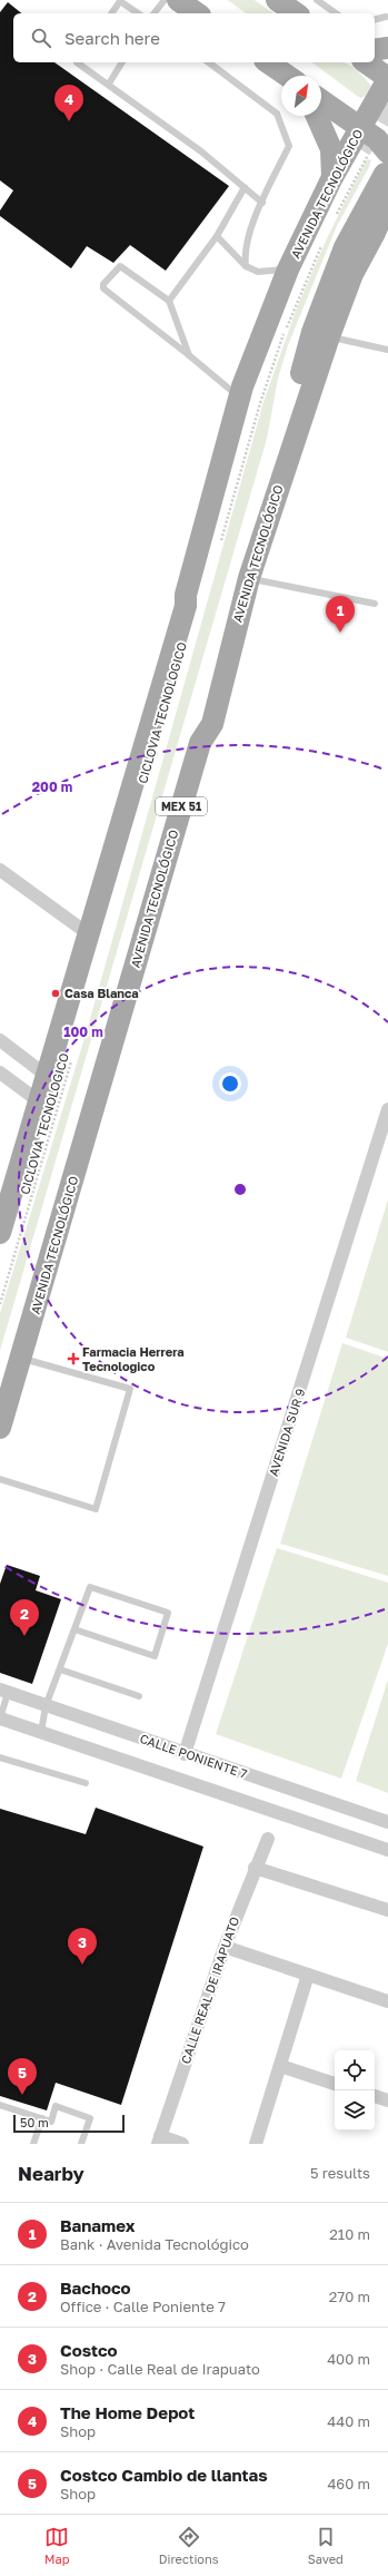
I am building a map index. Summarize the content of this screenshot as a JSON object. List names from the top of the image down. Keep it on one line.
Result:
{"streets":{"main road":["AVENIDA TECNOLÓGICO","MEX 51"],"street":["AVENIDA SUR 9","CALLE PONIENTE 7","CALLE REAL DE IRAPUATO"],"path":["CICLOVIA TECNOLOGICO"]},"crossings":[["AVENIDA SUR 9","CALLE PONIENTE 7"]],"places":{"other":["Casa Blanca"],"health":["Farmacia Herrera Tecnologico"]},"scale_bar":"50 m","north":"top right","page":{"search":"Search here","pins":["4","1","2","3","5"],"scale":"50 m","heading":["Nearby","5 results"],"list":[{"mark":"1","name":"Banamex","note":"Bank · Avenida Tecnológico","value":"210 m"},{"mark":"2","name":"Bachoco","note":"Office · Calle Poniente 7","value":"270 m"},{"mark":"3","name":"Costco","note":"Shop · Calle Real de Irapuato","value":"400 m"},{"mark":"4","name":"The Home Depot","note":"Shop","value":"440 m"},{"mark":"5","name":"Costco Cambio de llantas","note":"Shop","value":"460 m"}],"nav":["Map","Directions","Saved"]},"rings":["200 m","100 m"]}
